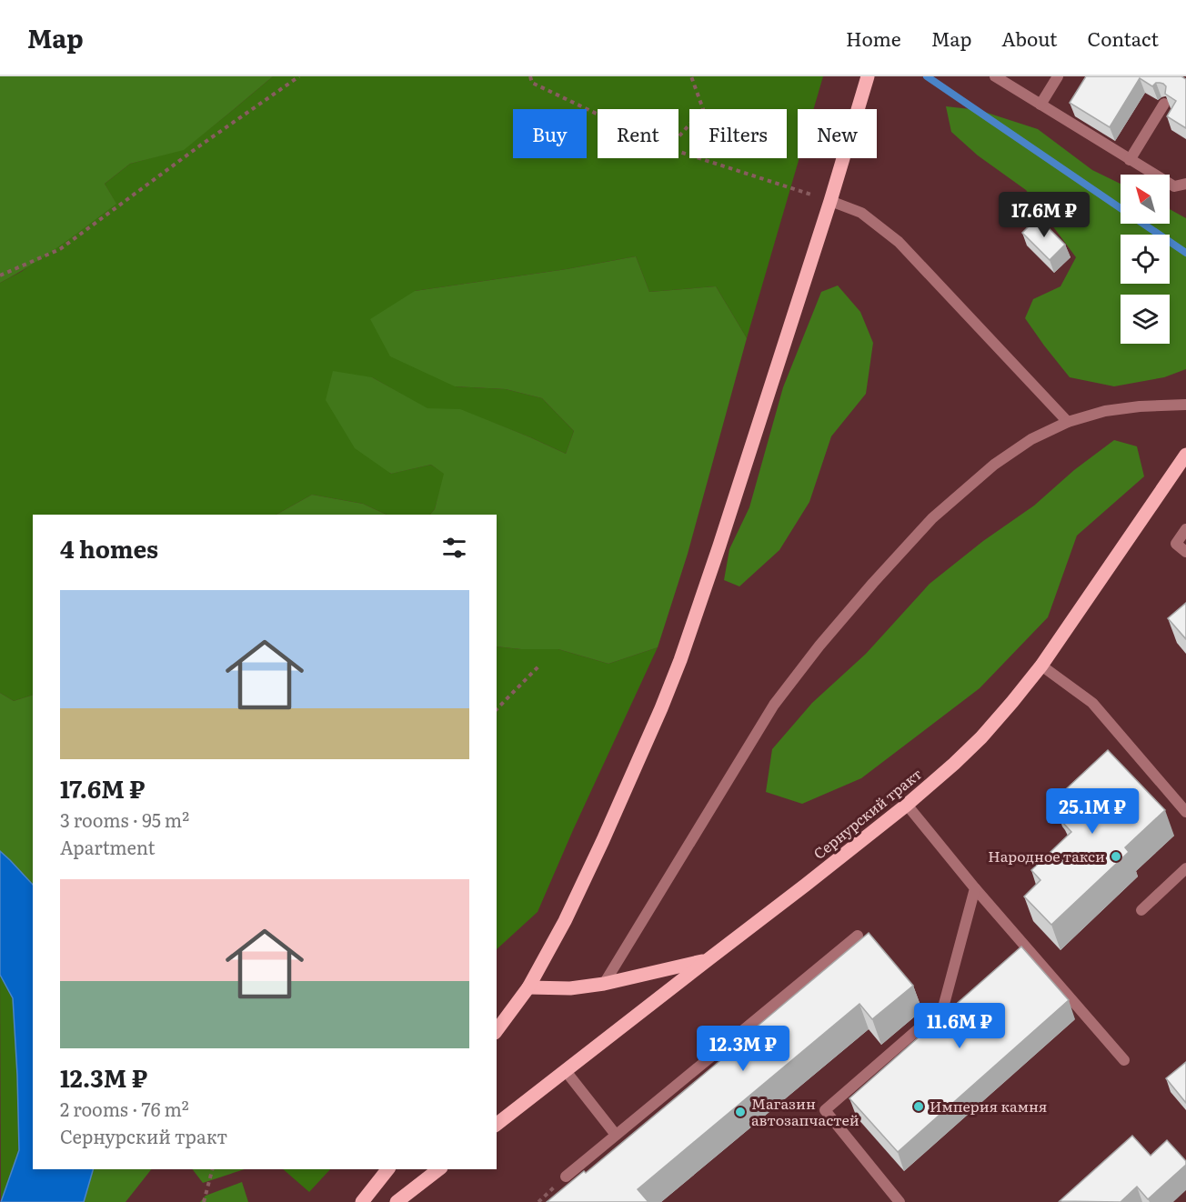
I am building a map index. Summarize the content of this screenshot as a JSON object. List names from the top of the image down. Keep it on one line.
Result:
{"streets":{"main road":["Сернурский тракт"]},"places":["Народное такси","Империя камня","Магазин автозапчастей"],"north":"top left","page":{"header":"Map","nav":["Home","Map","About","Contact"],"chip":["Buy","Rent","Filters","New"],"price":["17.6M ₽","25.1M ₽","11.6M ₽","12.3M ₽"],"heading":"4 homes","list":[{"name":"17.6M ₽","note":"3 rooms · 95 m² · Apartment"},{"name":"12.3M ₽","note":"2 rooms · 76 m² · Сернурский тракт"}]}}
